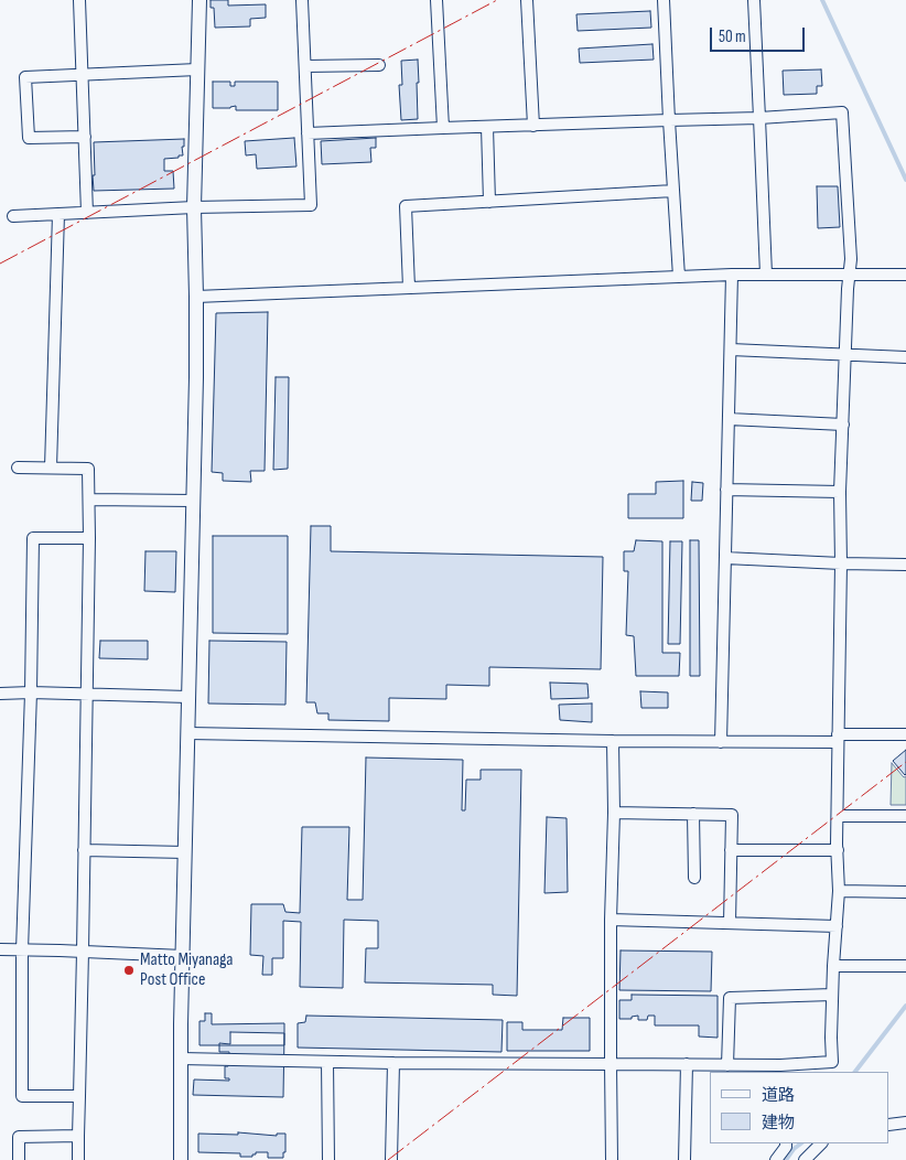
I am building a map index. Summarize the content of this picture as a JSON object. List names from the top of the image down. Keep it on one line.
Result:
{"places":["Matto Miyanaga Post Office"],"legend":["道路","建物"],"scale_bar":"50 m"}
